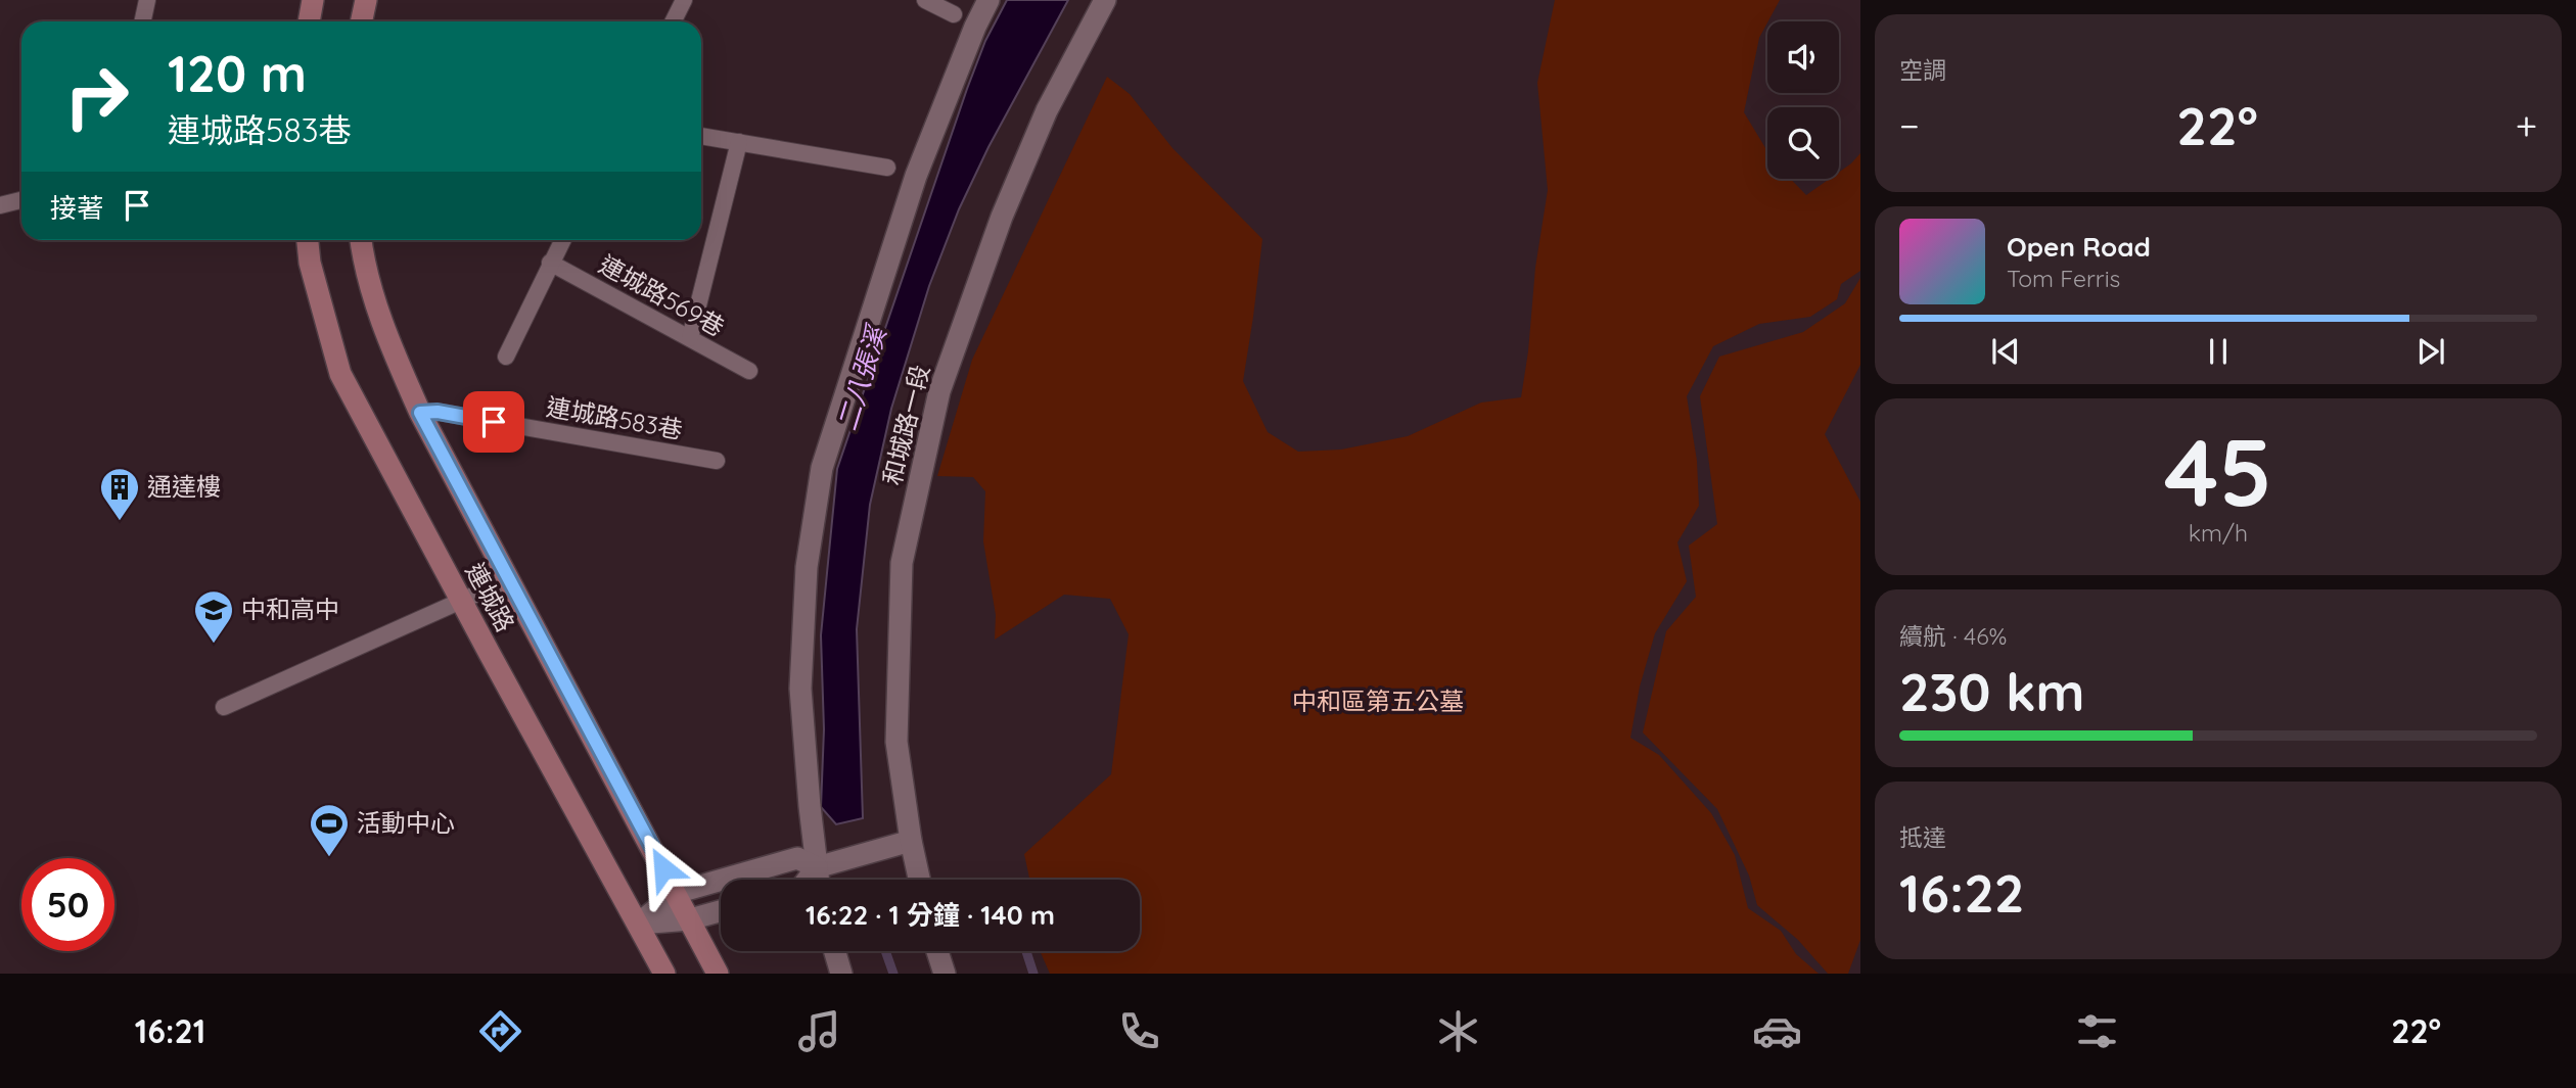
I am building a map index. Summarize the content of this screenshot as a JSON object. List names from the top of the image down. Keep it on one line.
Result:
{"streets":{"main road":["連城路"],"street":["和城路一段"],"lane":["連城路569巷","連城路583巷"]},"crossings":[["連城路583巷","連城路"]],"water":["二八張溪"],"parks":["中和區第五公墓"],"places":{"building":["通達樓"],"school or university":["中和高中"],"sports":["活動中心"]},"page":{"tile":["空調",["45","km/h"],["續航 · 46%","230 km"],["抵達","16:22"]],"turn":["120 m","連城路583巷"],"heat":["−","22°","+"],"then":"接著","song":["Open Road","Tom Ferris"],"limit":"50","trip":"16:22 · 1 分鐘 · 140 m","tabs":["16:21","22°"]}}
